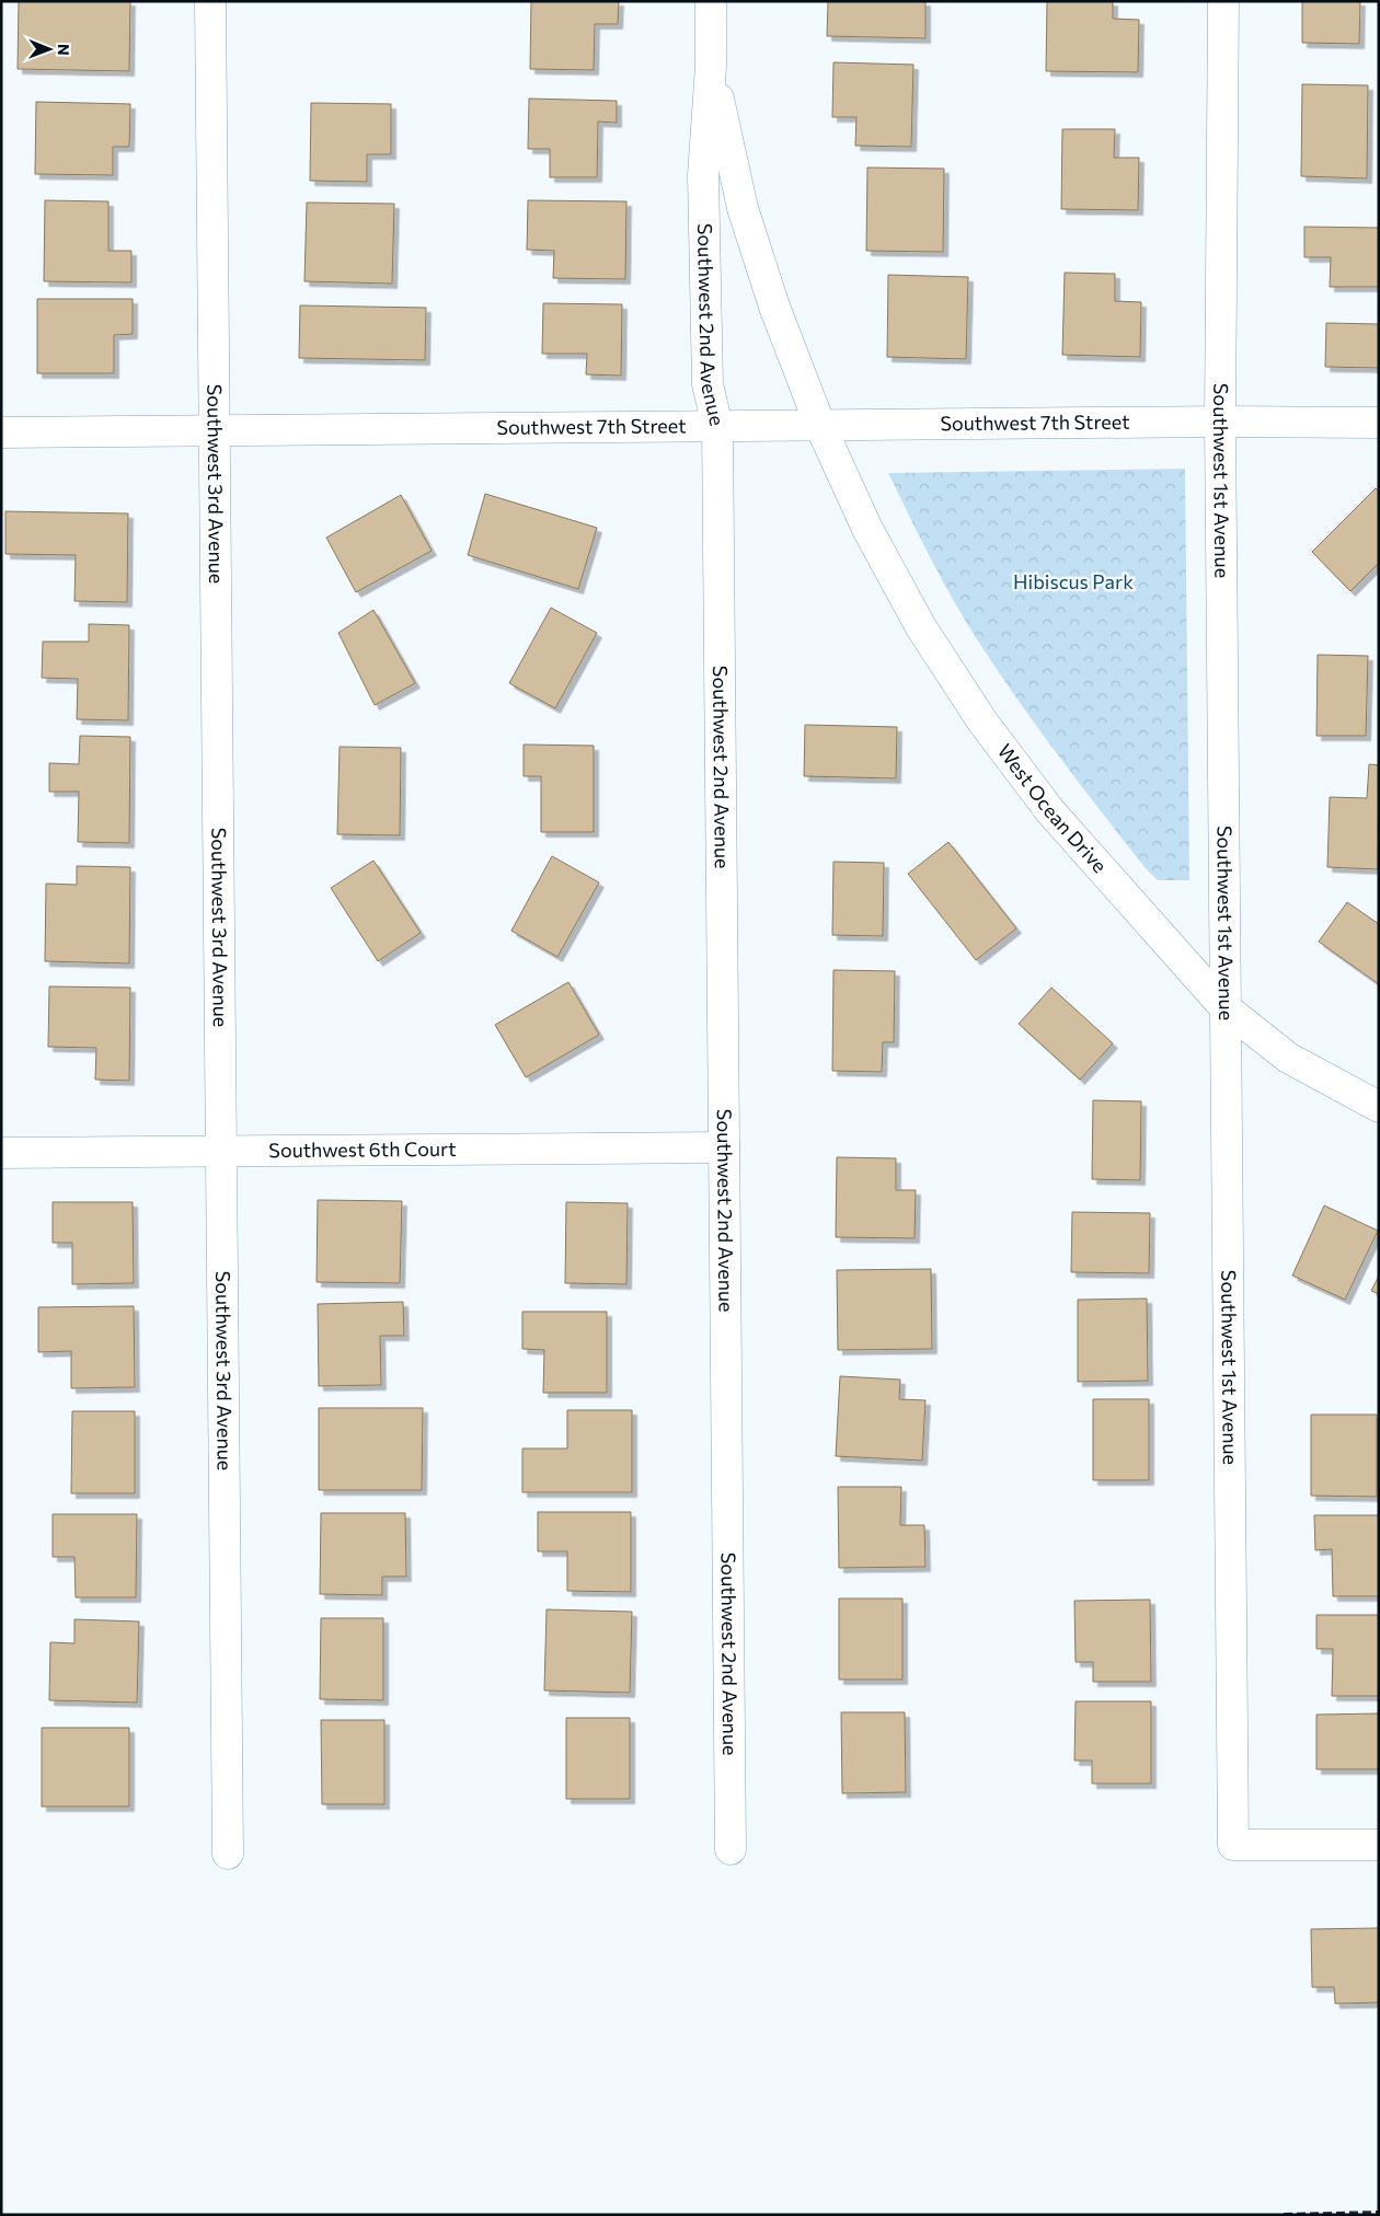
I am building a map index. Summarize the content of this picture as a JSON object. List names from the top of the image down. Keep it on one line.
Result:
{"streets":{"street":["Southwest 2nd Avenue","Southwest 7th Street","Southwest 1st Avenue","Southwest 3rd Avenue","West Ocean Drive","Southwest 6th Court"]},"crossings":[["Southwest 2nd Avenue","Southwest 7th Street"],["Southwest 2nd Avenue","West Ocean Drive"],["Southwest 2nd Avenue","Southwest 6th Court"],["Southwest 7th Street","Southwest 1st Avenue"],["Southwest 7th Street","Southwest 3rd Avenue"],["Southwest 7th Street","West Ocean Drive"],["Southwest 1st Avenue","West Ocean Drive"],["Southwest 3rd Avenue","Southwest 6th Court"]],"parks":["Hibiscus Park"],"north":"right"}
